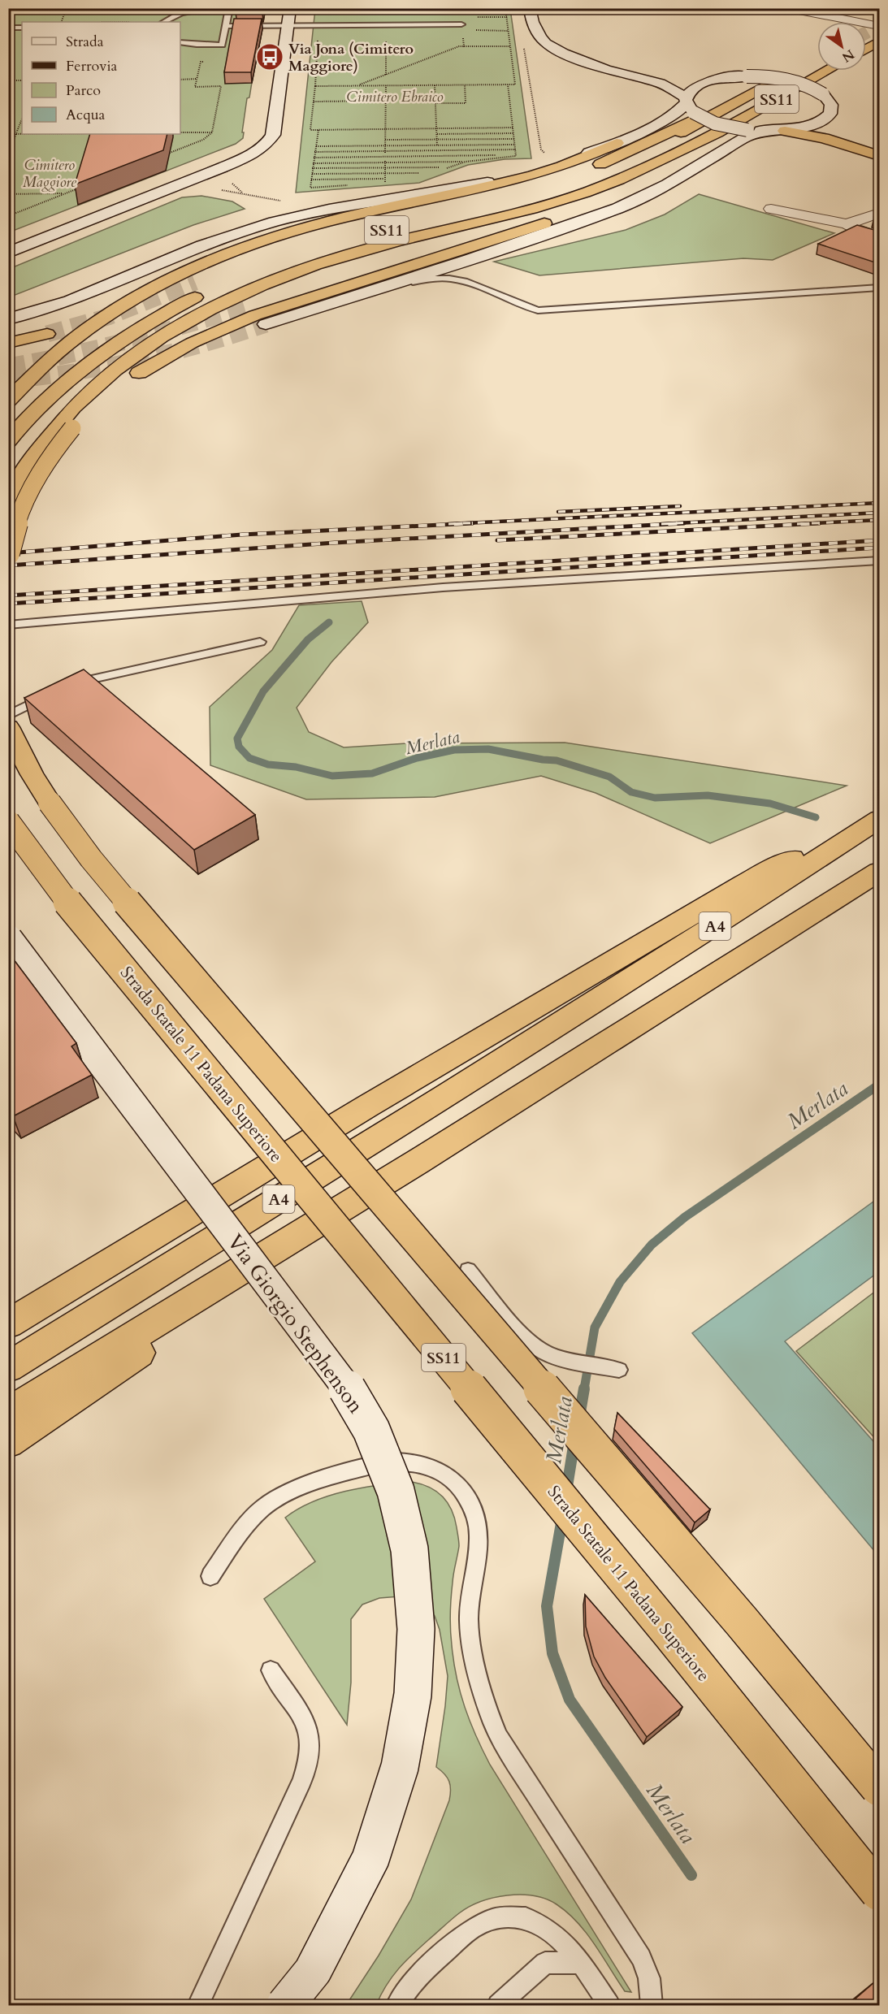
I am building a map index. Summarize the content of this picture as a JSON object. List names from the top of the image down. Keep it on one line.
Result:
{"streets":{"highway":["SS11","A4","Strada Statale 11 Padana Superiore"],"street":["Via Giorgio Stephenson"]},"water":["Merlata"],"parks":["Cimitero Ebraico","Cimitero Maggiore"],"places":{"bus stop":["Via Jona (Cimitero Maggiore)"]},"legend":["Strada","Ferrovia","Parco","Acqua"],"north":"bottom right"}
